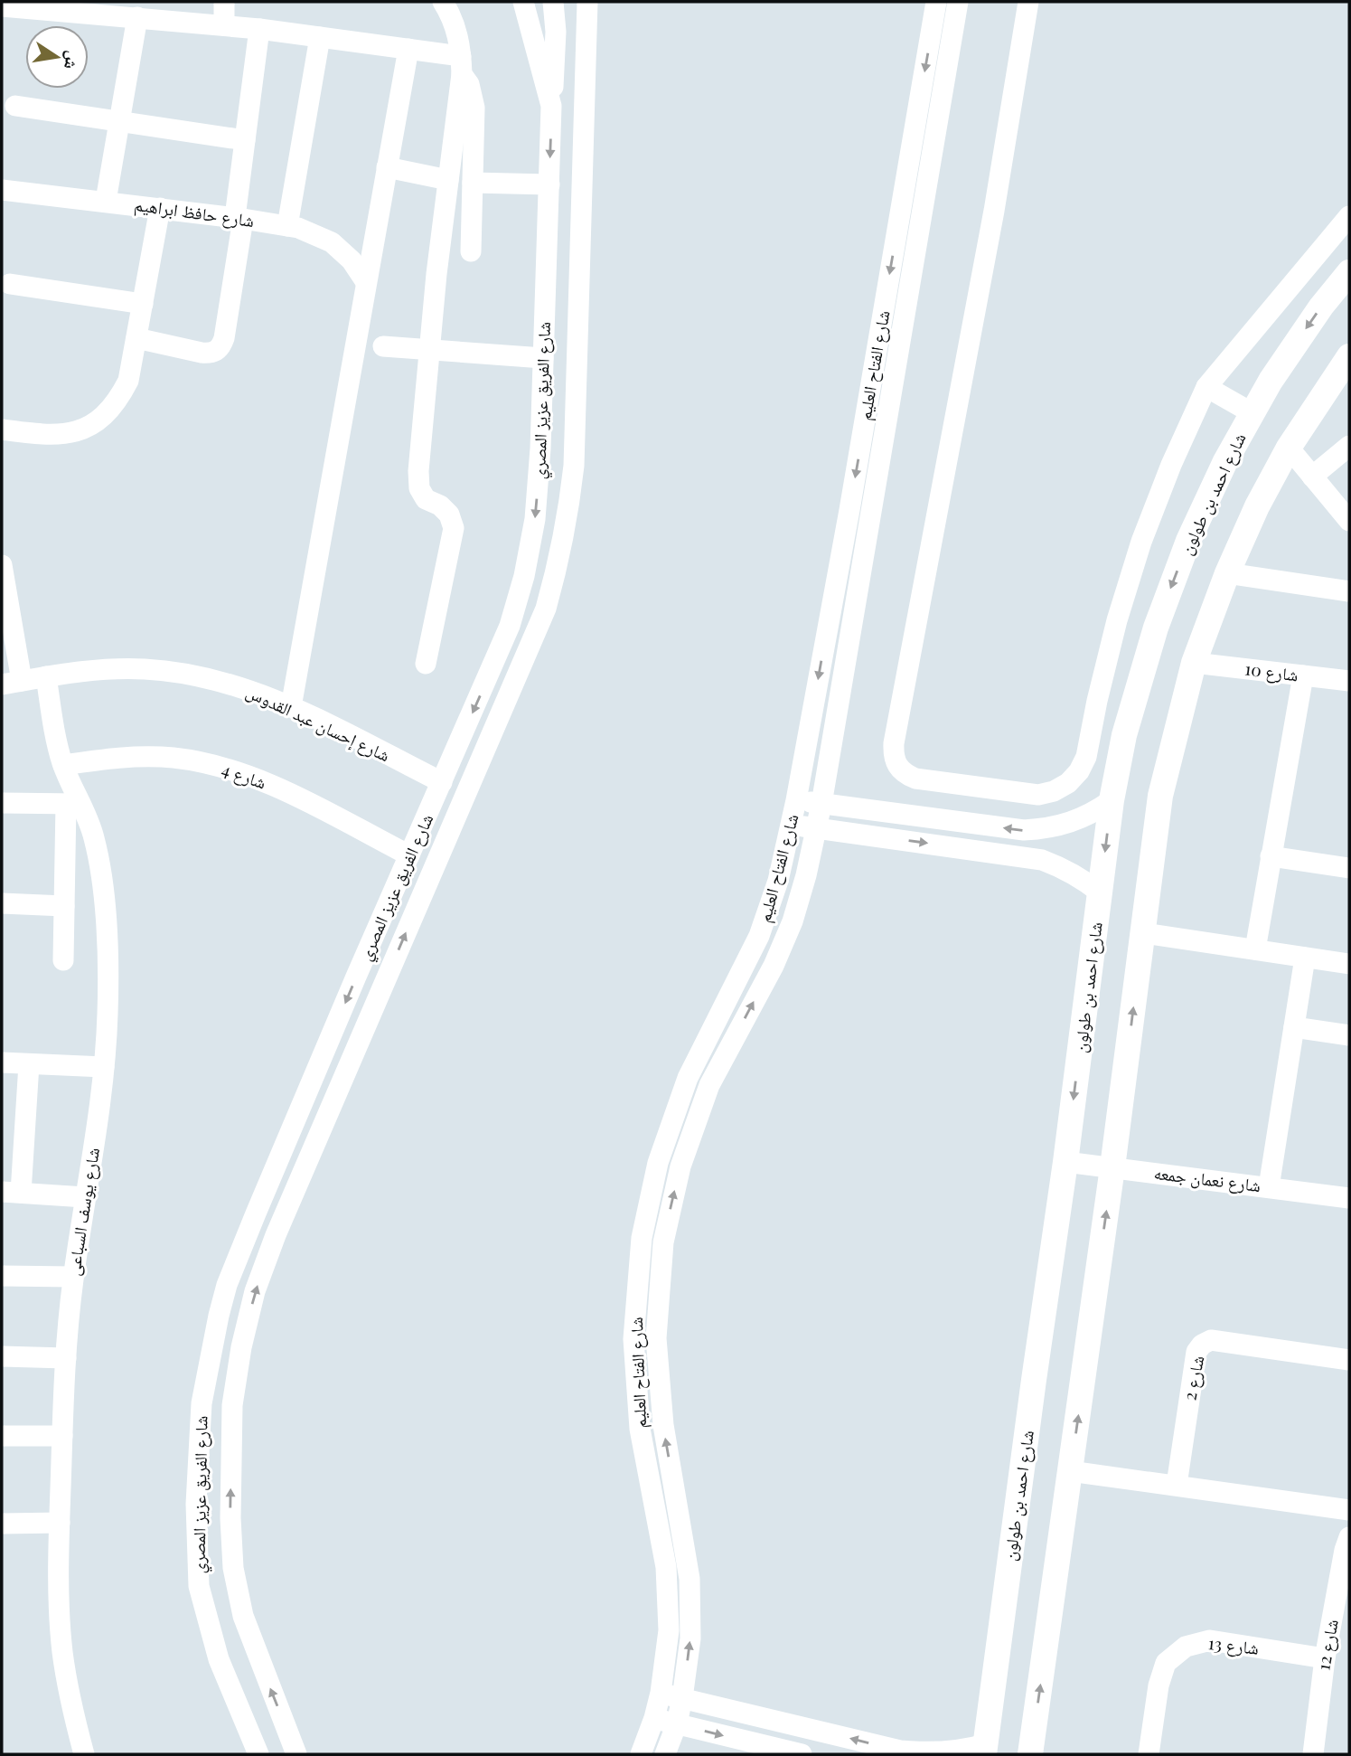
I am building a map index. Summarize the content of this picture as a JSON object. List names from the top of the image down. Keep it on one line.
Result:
{"streets":{"street":["شارع حافظ ابراهيم","شارع الفتاح العليم","شارع الفريق عزيز المصري","شارع احمد بن طولون","شارع 10","شارع إحسان عبد القدوس","شارع 4","شارع نعمان جمعه","شارع يوسف السباعى","شارع 2","شارع 12","شارع 13"]},"crossings":[["شارع الفريق عزيز المصري","شارع إحسان عبد القدوس"],["شارع الفريق عزيز المصري","شارع 4"],["شارع احمد بن طولون","شارع نعمان جمعه"],["شارع إحسان عبد القدوس","شارع يوسف السباعى"],["شارع 4","شارع يوسف السباعى"],["شارع 12","شارع 13"]],"north":"right"}
